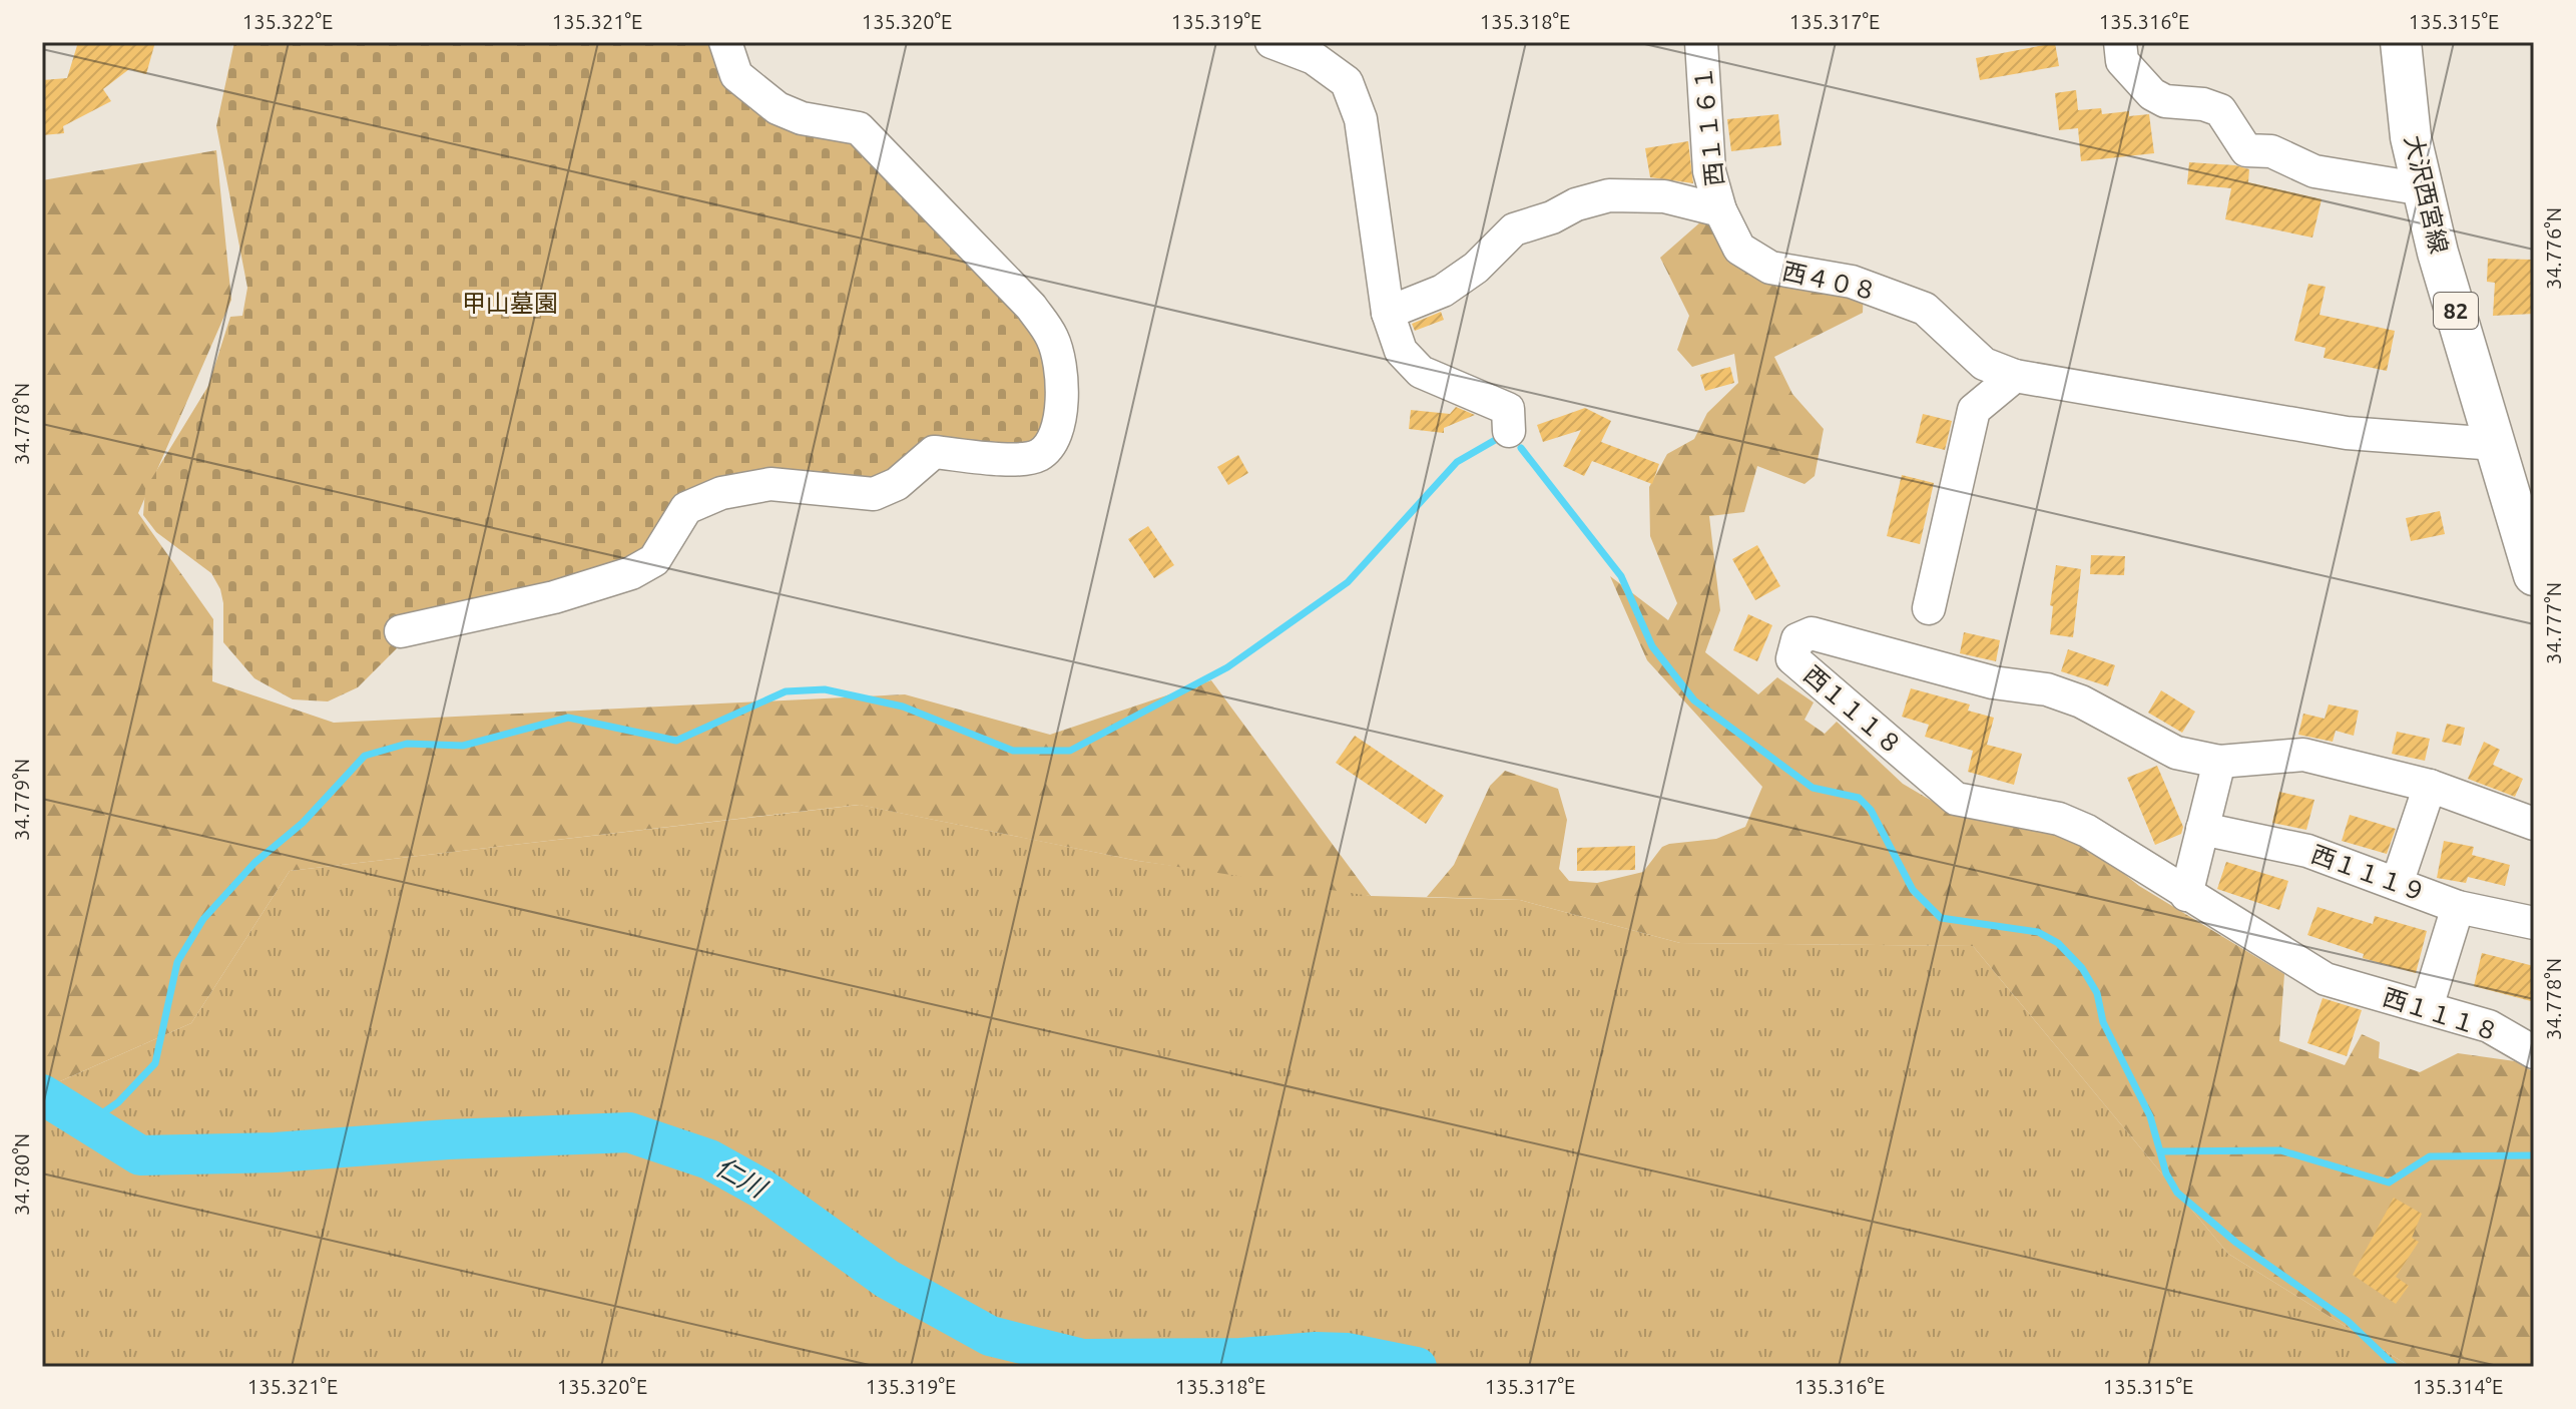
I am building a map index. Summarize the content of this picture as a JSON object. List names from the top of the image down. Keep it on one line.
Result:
{"streets":{"main road":["大沢西宮線","82"],"street":["西１１６１","西４０８","西１１１８","西１１１９"]},"crossings":[["西１１６１","西４０８"],["大沢西宮線","西４０８"]],"water":["仁川"],"parks":["甲山墓園"],"coordinates":["135.322°E","135.321°E","135.320°E","135.319°E","135.318°E","135.317°E","135.316°E","135.315°E","34.776°N","34.778°N","34.777°N","34.779°N","34.780°N","135.314°E"]}
